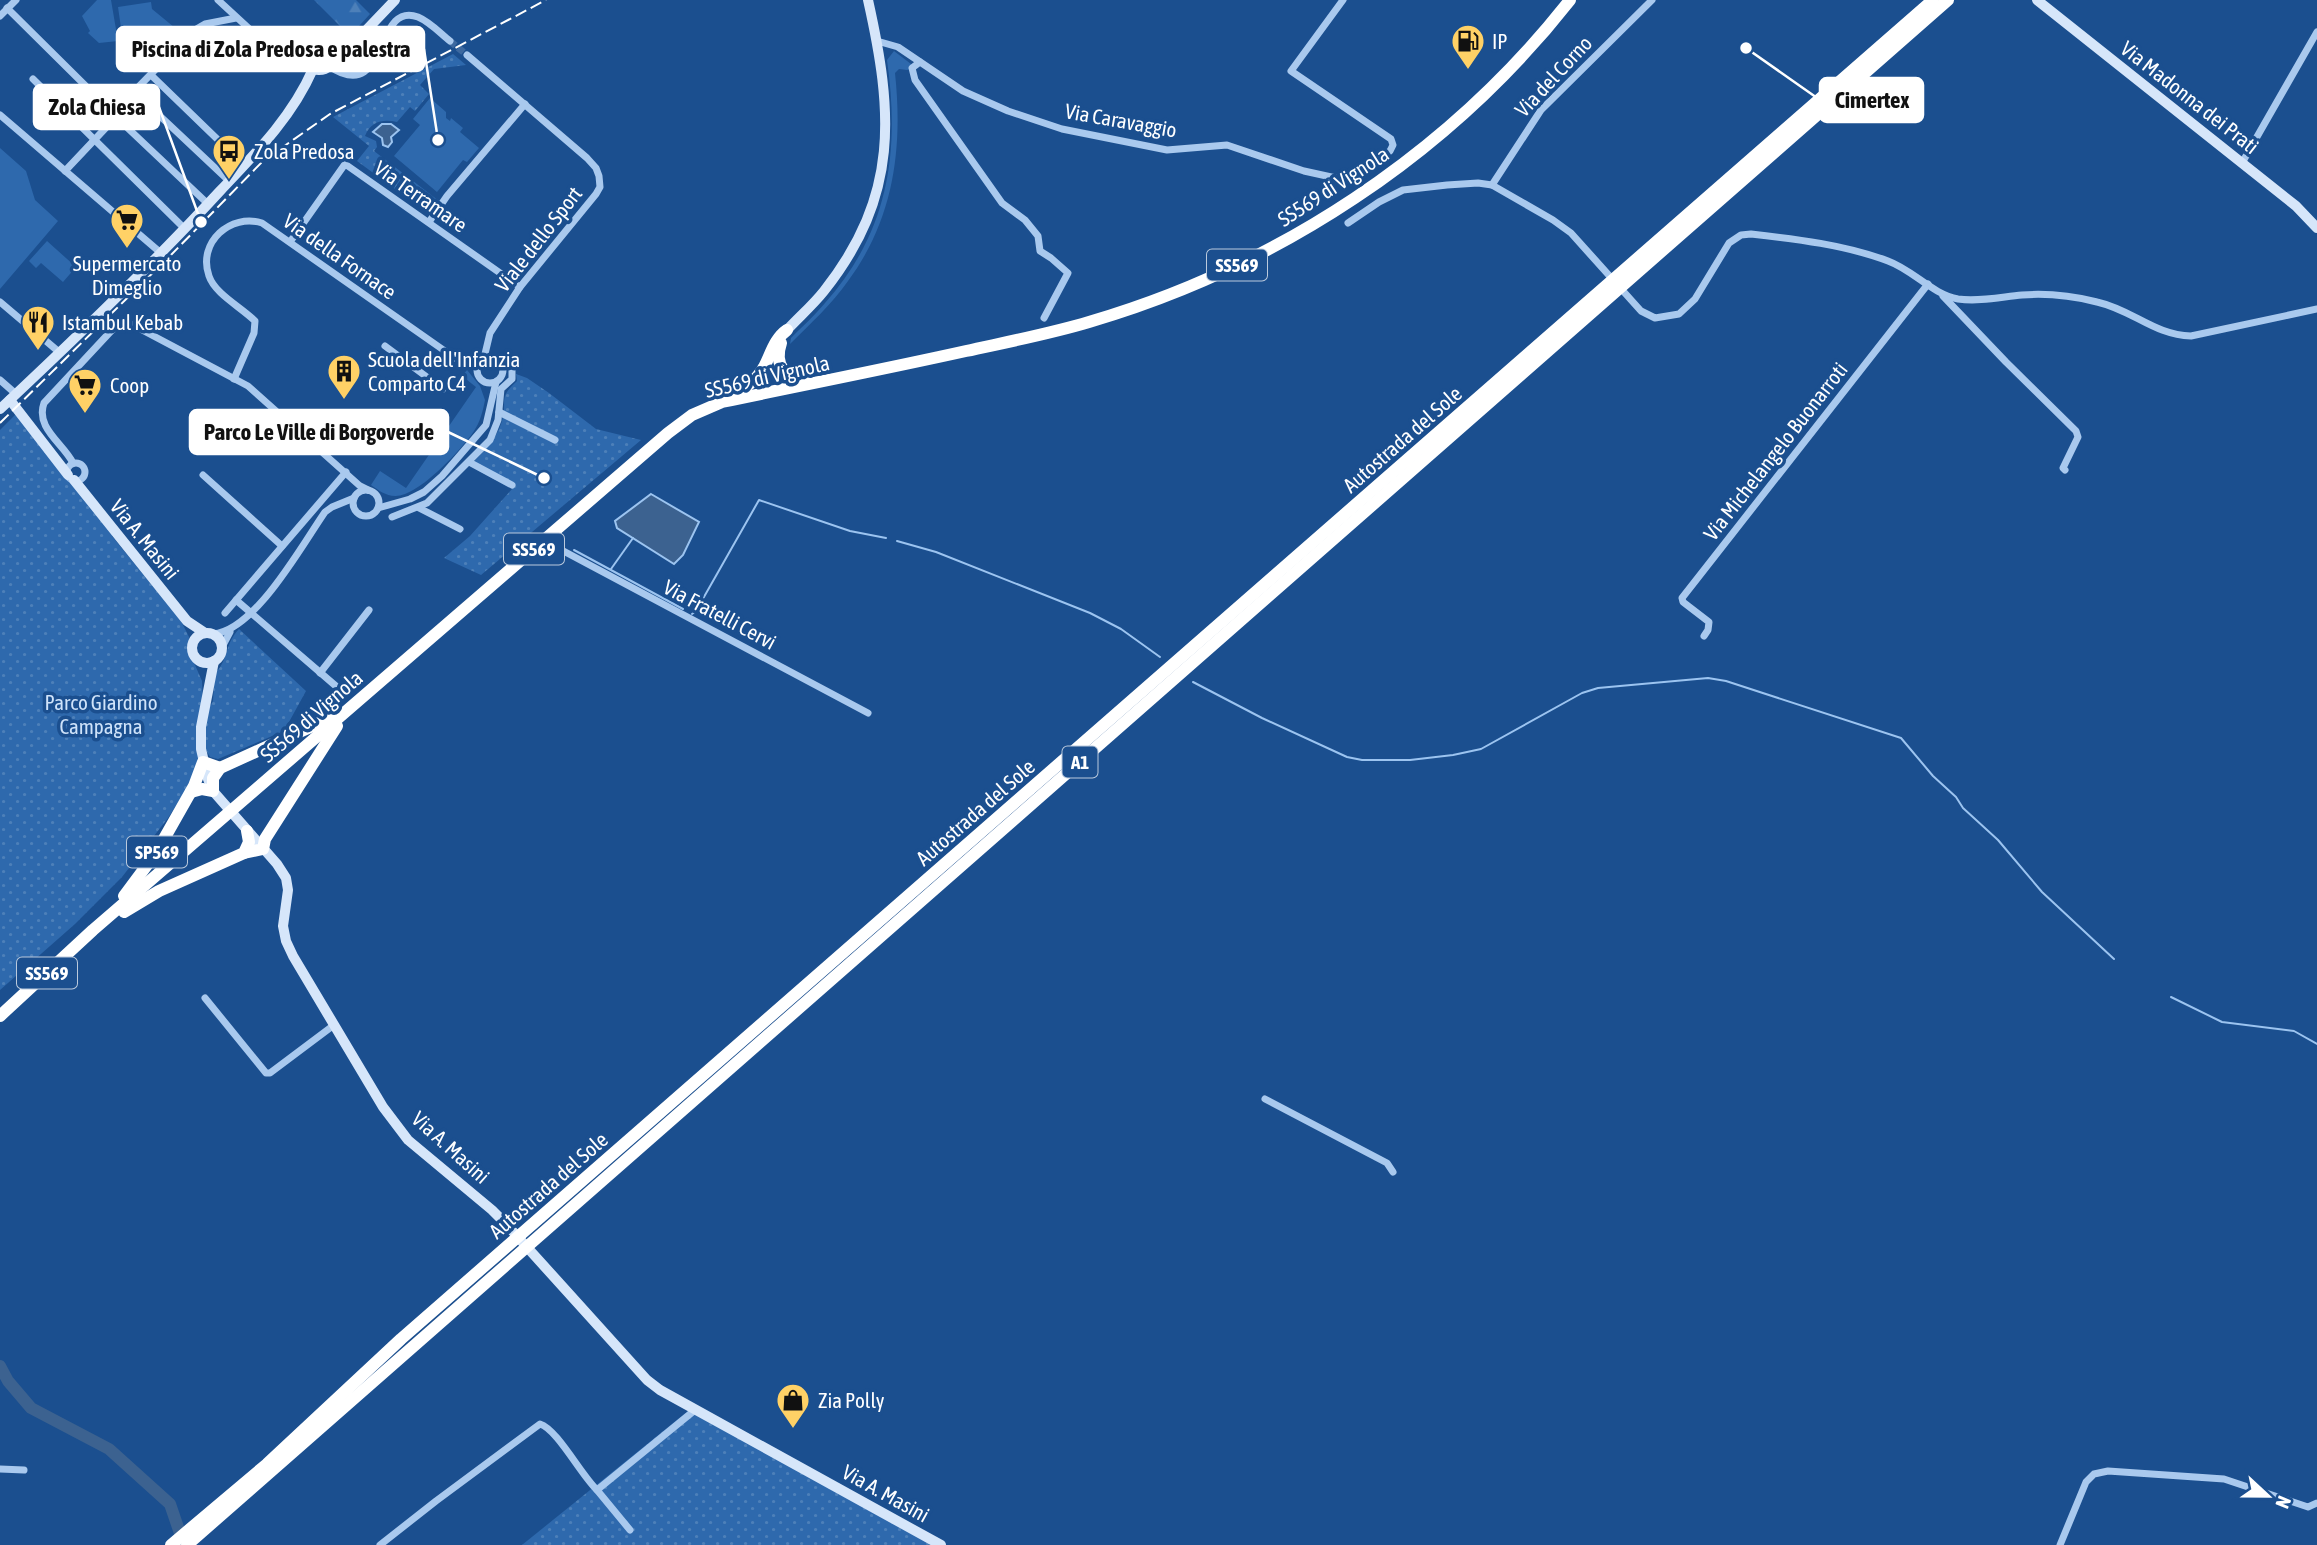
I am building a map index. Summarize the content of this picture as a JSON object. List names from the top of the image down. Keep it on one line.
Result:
{"streets":{"highway":["SS569 di Vignola","SS569","Autostrada del Sole","A1","SP569"],"street":["Via del Corno","Via Madonna dei Prati","Via Caravaggio","Via Terramare","Viale dello Sport","Via della Fornace","Via Michelangelo Buonarroti","Via A. Masini","Via Fratelli Cervi"]},"crossings":[["SS569 di Vignola","SS569"],["SS569 di Vignola","SP569"],["Via Terramare","Viale dello Sport"],["Via Terramare","Via della Fornace"],["Viale dello Sport","Via della Fornace"],["Via A. Masini","SP569"]],"parks":["Parco Giardino Campagna"],"places":{"other":["Cimertex","Piscina di Zola Predosa e palestra","Zola Chiesa","Parco Le Ville di Borgoverde"],"fuel station":["IP"],"bus stop":["Zola Predosa"],"supermarket":["Supermercato Dimeglio","Coop"],"restaurant":["Istambul Kebab"],"building":["Scuola dell'Infanzia Comparto C4"],"shop":["Zia Polly"]},"north":"right"}
